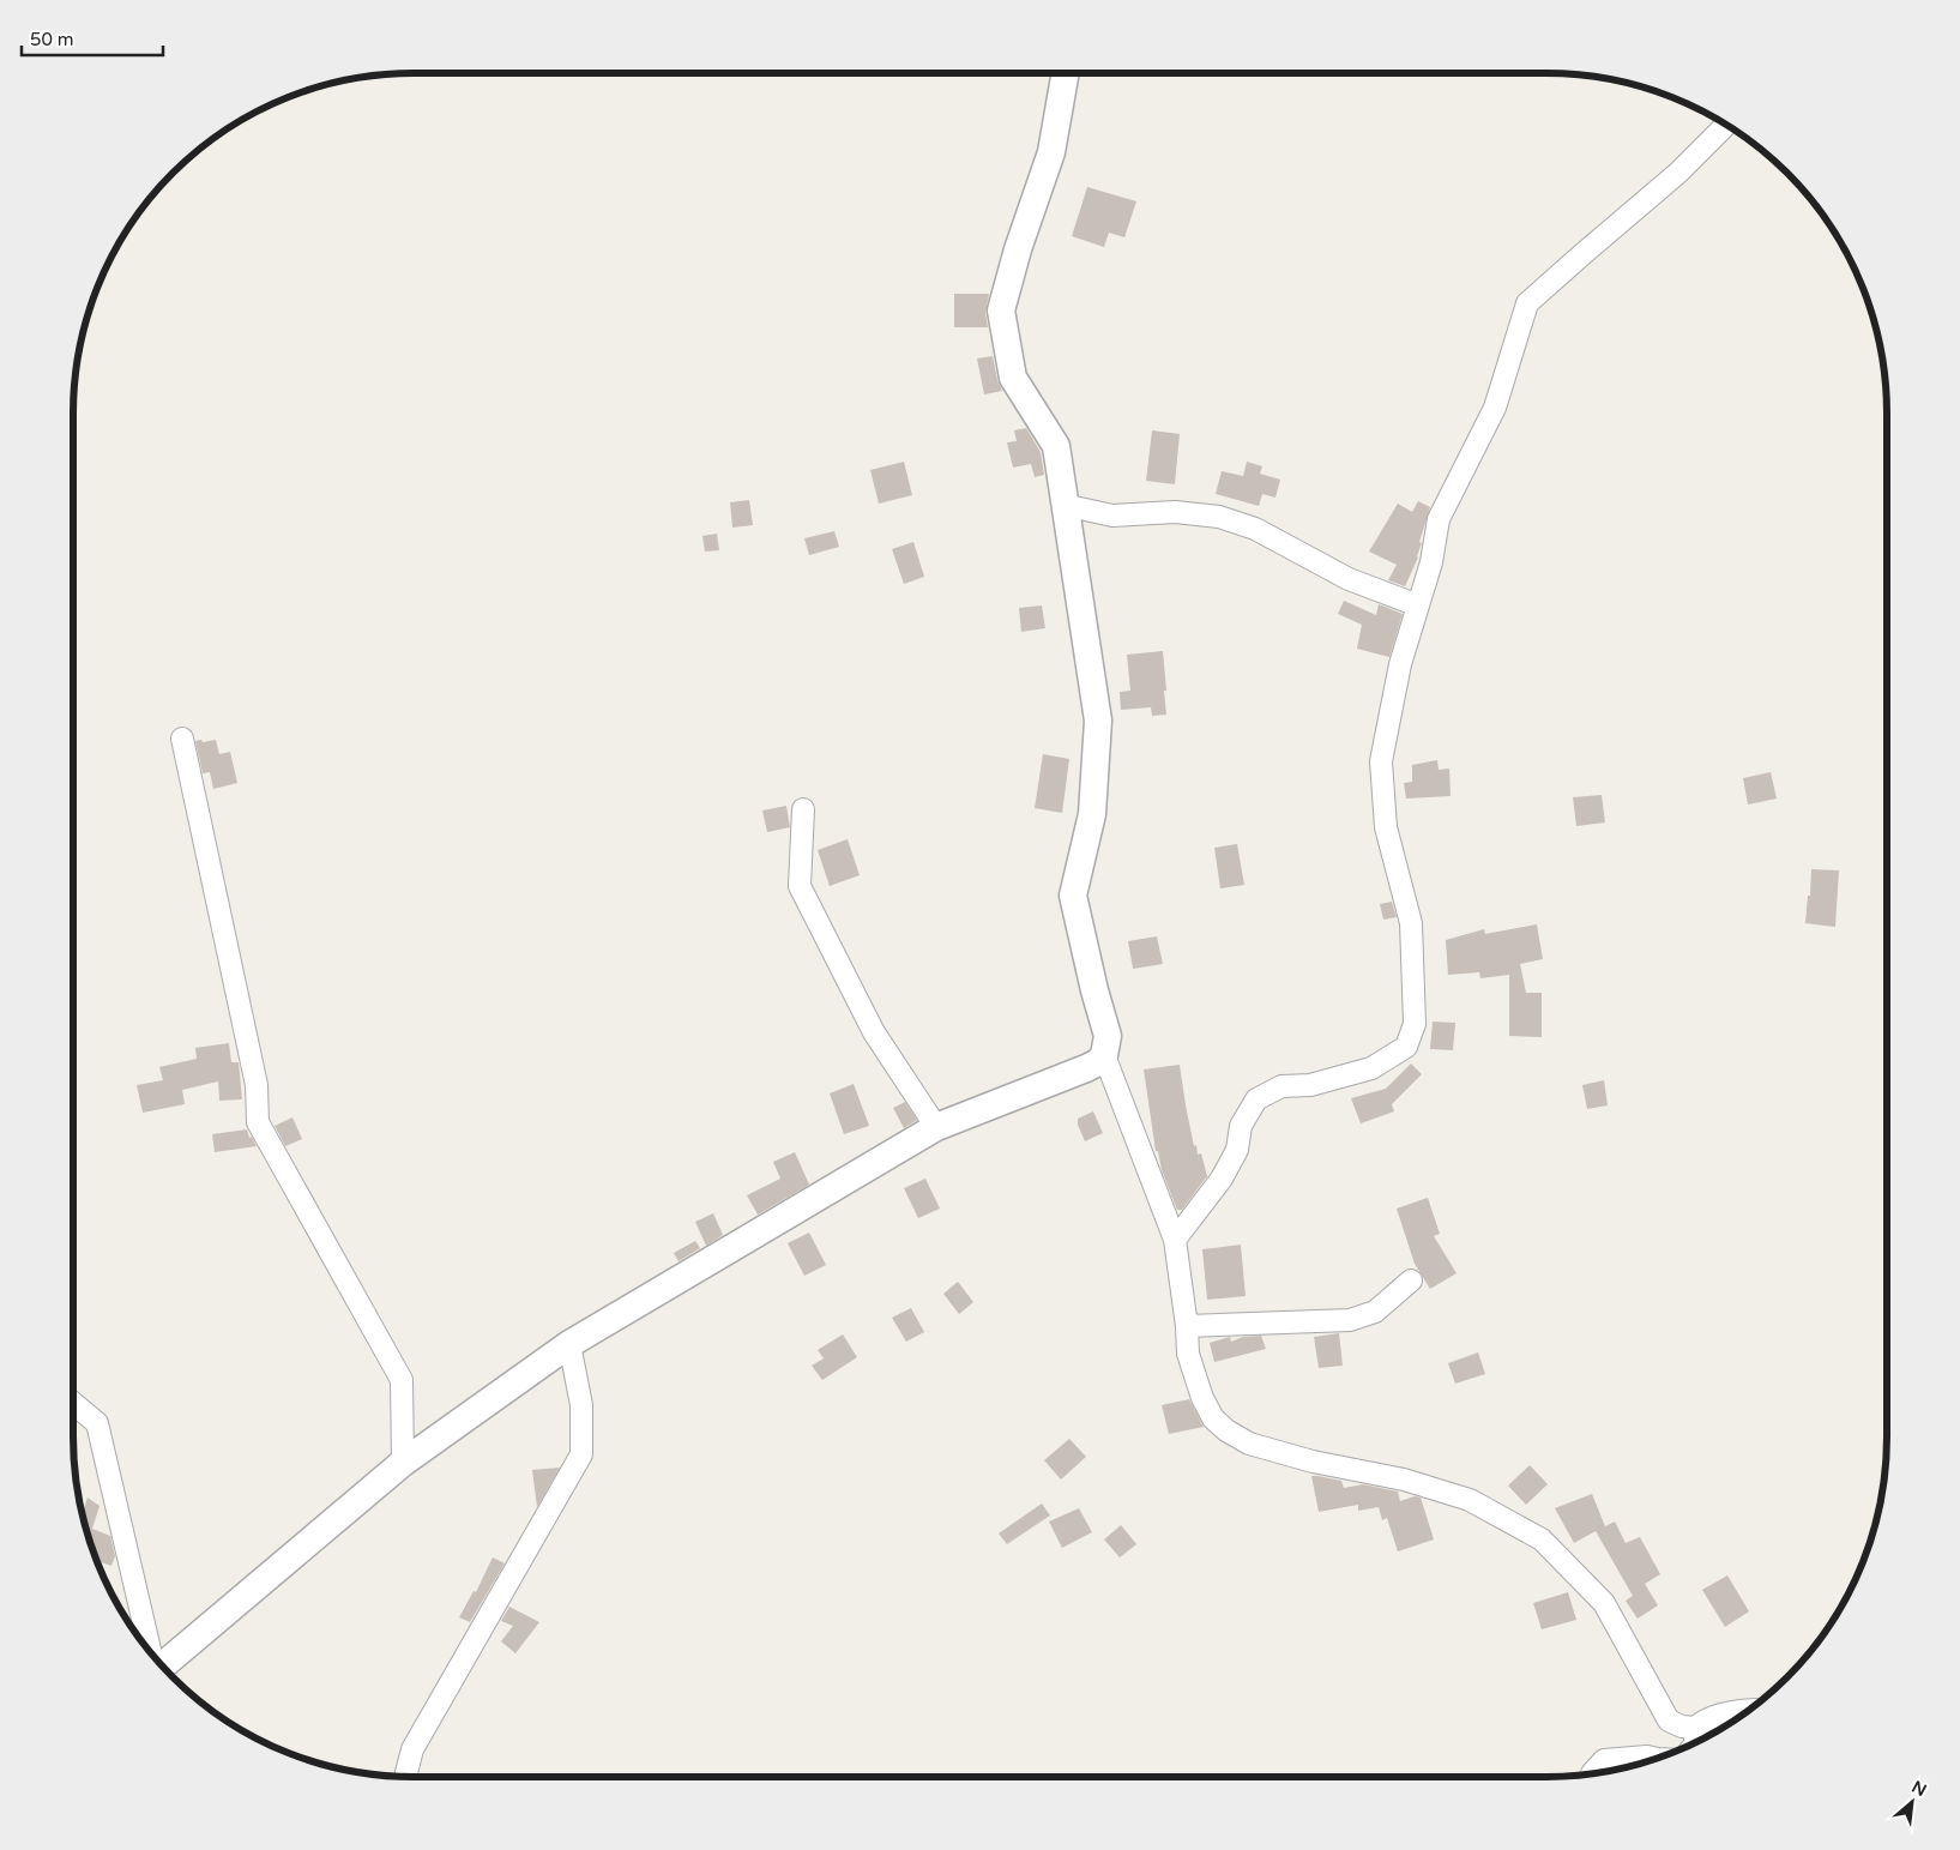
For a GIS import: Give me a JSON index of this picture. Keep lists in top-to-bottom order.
{
  "scale_bar": "50 m",
  "north": "top right"
}
